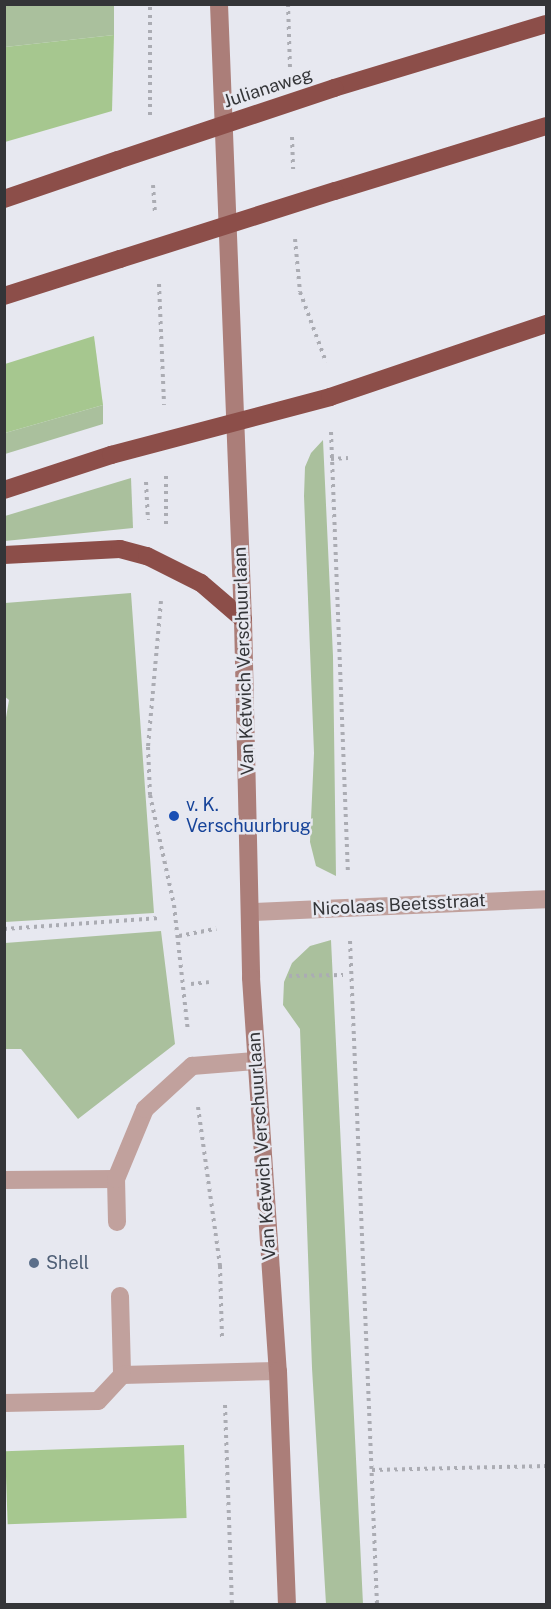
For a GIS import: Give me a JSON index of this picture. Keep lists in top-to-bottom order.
{
  "streets": {
    "highway": ["Julianaweg"],
    "main road": ["Van Ketwich Verschuurlaan"],
    "street": ["Nicolaas Beetsstraat"]
  },
  "crossings": [
    ["Van Ketwich Verschuurlaan", "Nicolaas Beetsstraat"]
  ],
  "places": ["v. K. Verschuurbrug", "Shell"]
}
